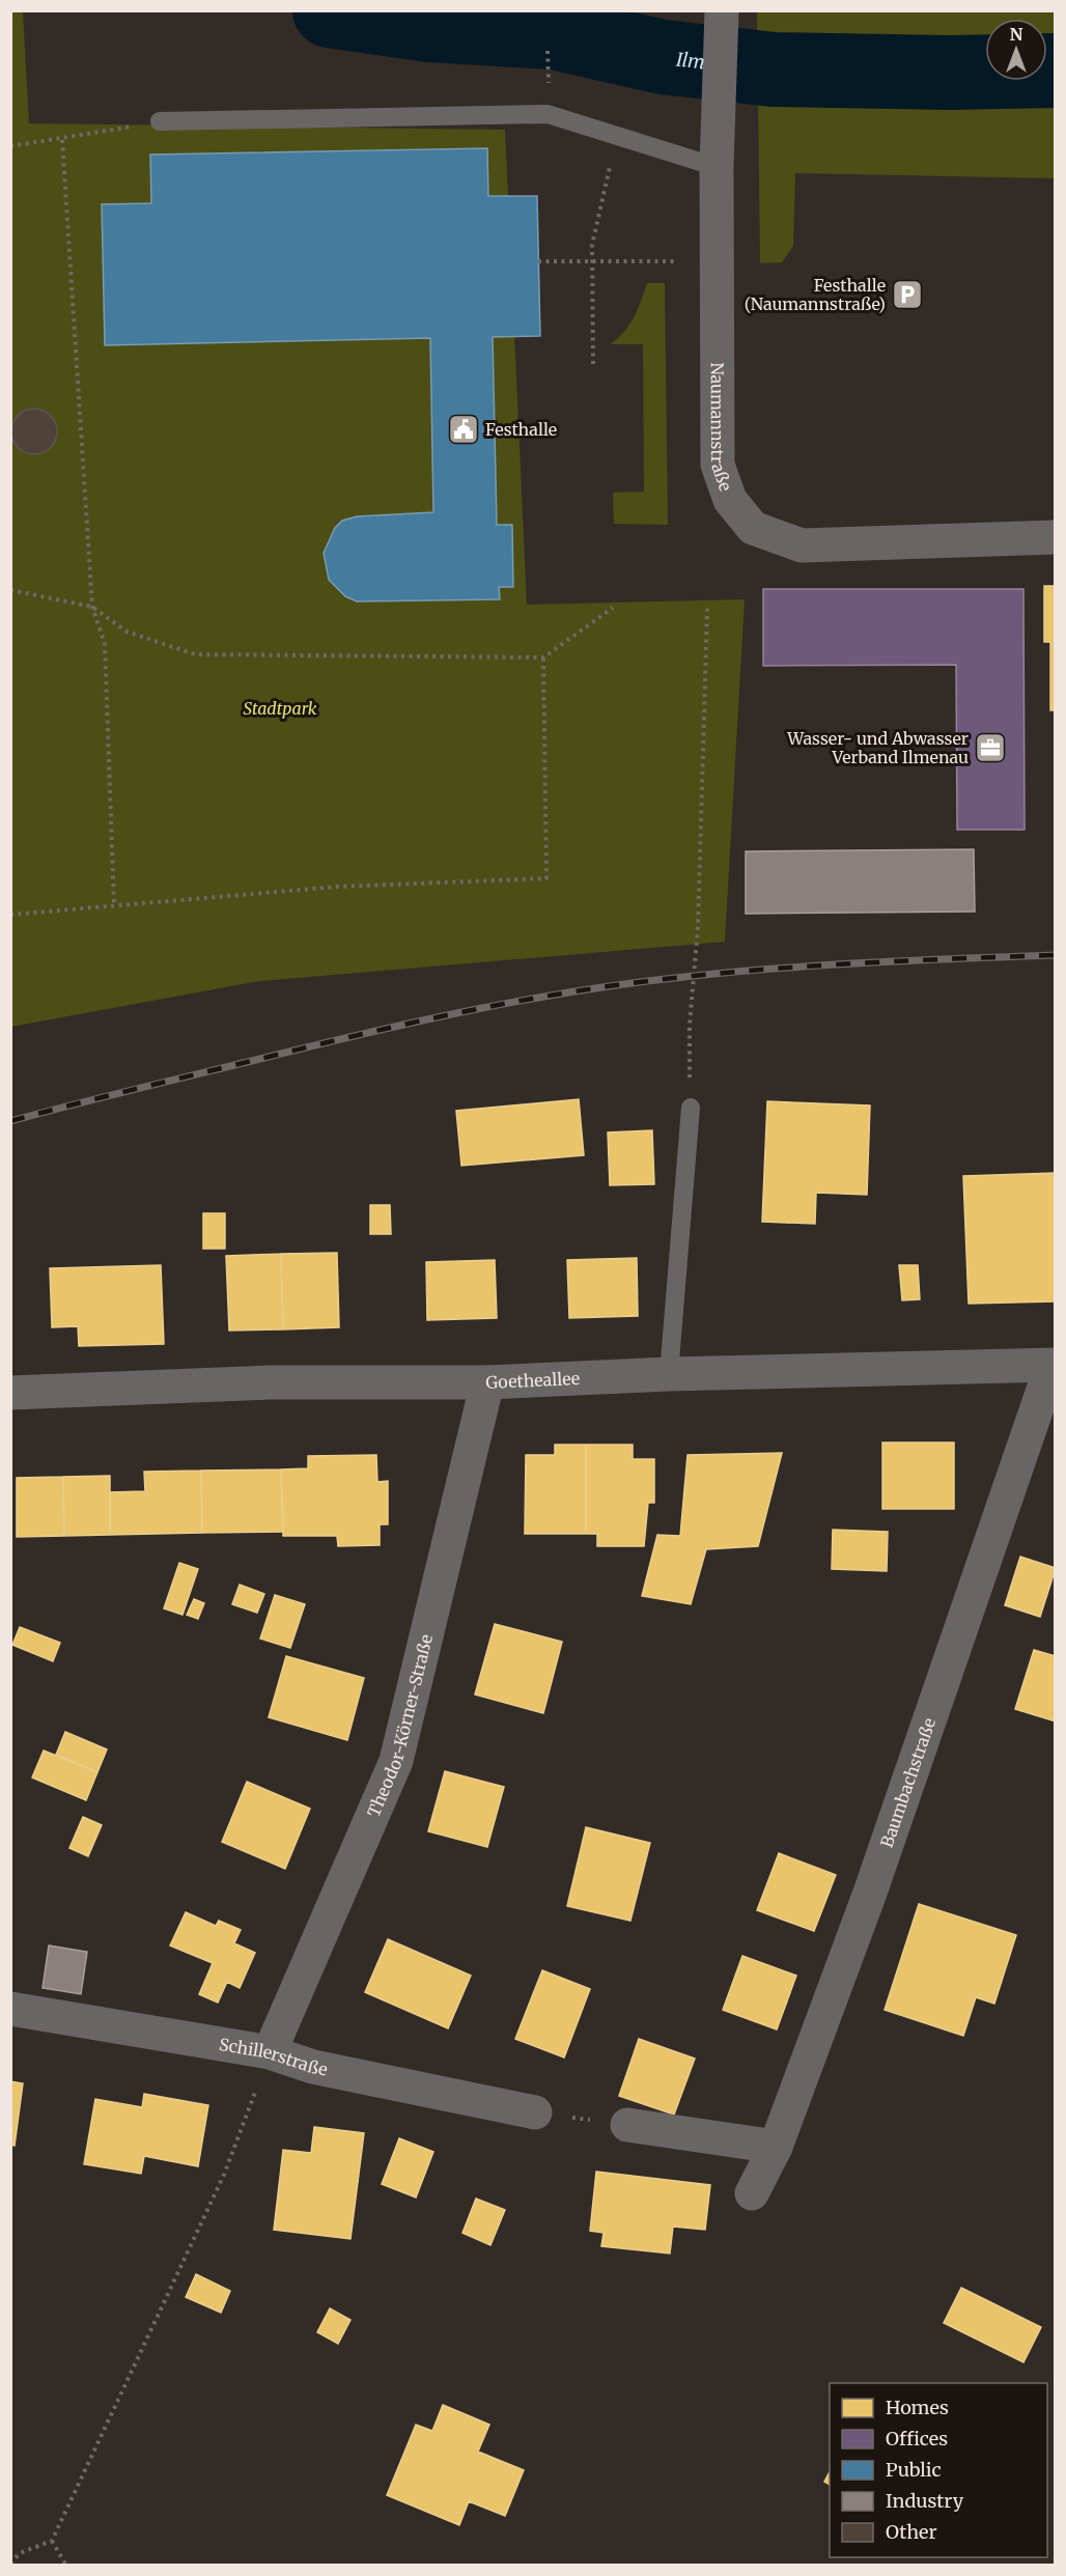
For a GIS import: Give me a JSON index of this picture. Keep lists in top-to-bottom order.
{
  "streets": {
    "street": [
      "Naumannstraße",
      "Goetheallee",
      "Theodor-Körner-Straße",
      "Baumbachstraße",
      "Schillerstraße"
    ]
  },
  "crossings": [
    ["Goetheallee", "Theodor-Körner-Straße"],
    ["Goetheallee", "Baumbachstraße"],
    ["Theodor-Körner-Straße", "Schillerstraße"]
  ],
  "water": ["Ilm"],
  "parks": ["Stadtpark"],
  "places": {
    "parking": ["Festhalle (Naumannstraße)"],
    "public building": ["Festhalle"],
    "office": ["Wasser- und Abwasser Verband Ilmenau"]
  },
  "legend": [
    "Homes",
    "Offices",
    "Public",
    "Industry",
    "Other"
  ],
  "north": "top"
}
